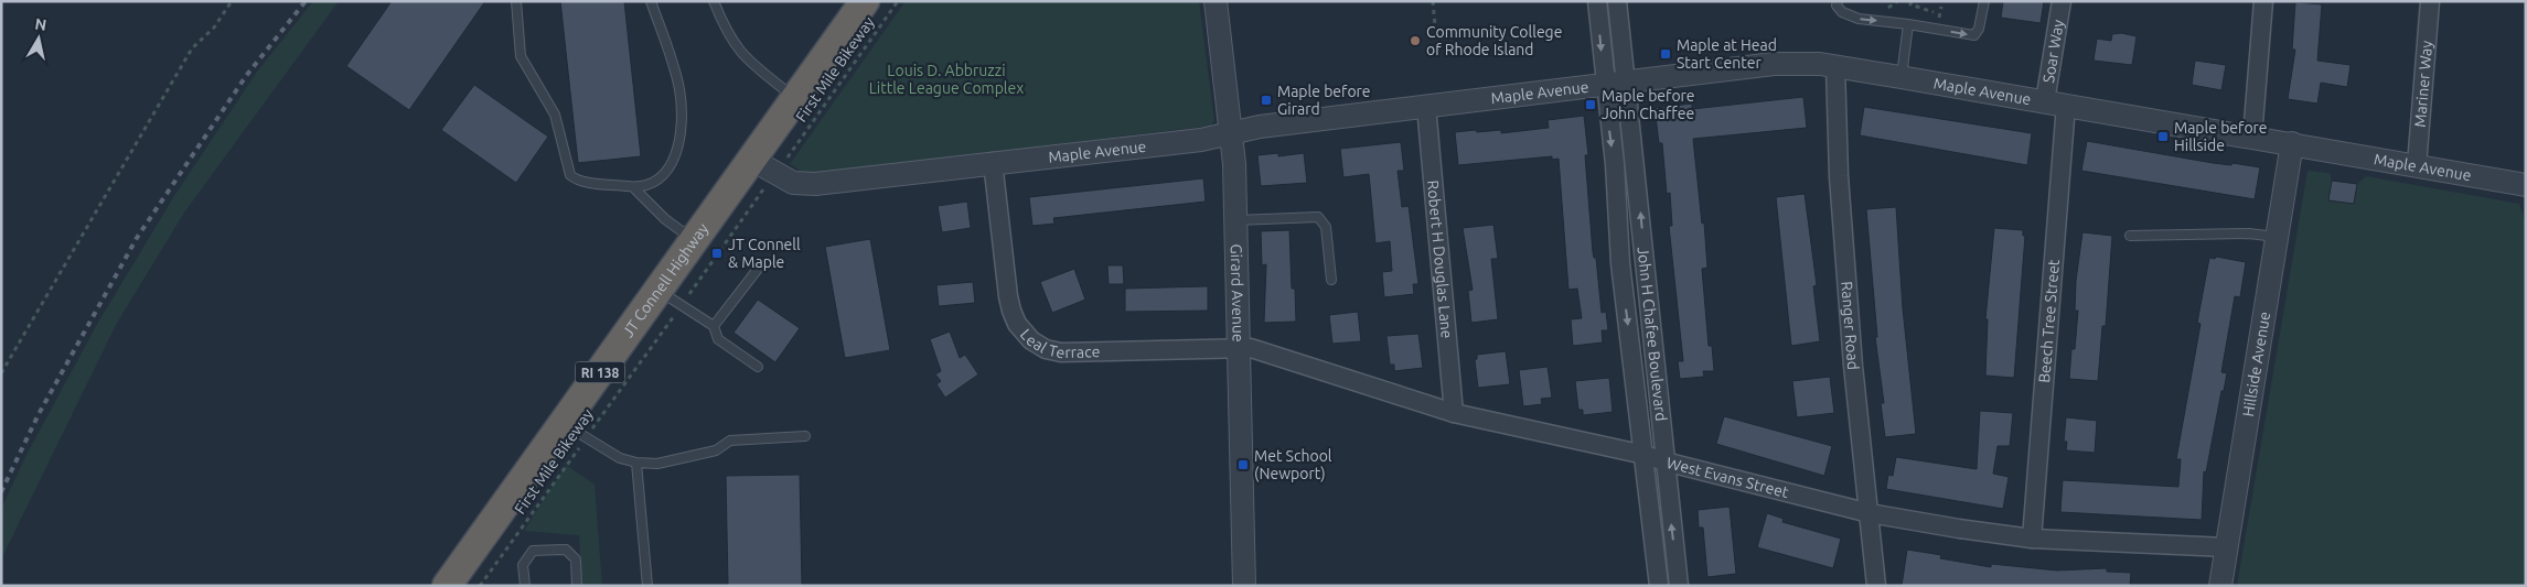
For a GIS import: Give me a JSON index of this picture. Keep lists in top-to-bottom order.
{
  "streets": {
    "highway": ["JT Connell Highway", "RI 138"],
    "street": [
      "Soar Way",
      "Mariner Way",
      "Maple Avenue",
      "Robert H Douglas Lane",
      "Girard Avenue",
      "Beech Tree Street",
      "Ranger Road",
      "John H Chafee Boulevard",
      "Leal Terrace",
      "Hillside Avenue",
      "West Evans Street"
    ],
    "path": ["First Mile Bikeway"]
  },
  "crossings": [
    ["Soar Way", "Maple Avenue"],
    ["Soar Way", "Beech Tree Street"],
    ["First Mile Bikeway", "JT Connell Highway"],
    ["Mariner Way", "Maple Avenue"],
    ["Maple Avenue", "Robert H Douglas Lane"],
    ["Maple Avenue", "JT Connell Highway"],
    ["Maple Avenue", "Girard Avenue"],
    ["Maple Avenue", "Beech Tree Street"],
    ["Maple Avenue", "Ranger Road"],
    ["Maple Avenue", "John H Chafee Boulevard"],
    ["Maple Avenue", "Leal Terrace"],
    ["Maple Avenue", "Hillside Avenue"],
    ["Robert H Douglas Lane", "West Evans Street"],
    ["Girard Avenue", "Leal Terrace"],
    ["Girard Avenue", "West Evans Street"],
    ["Beech Tree Street", "West Evans Street"],
    ["Ranger Road", "West Evans Street"],
    ["John H Chafee Boulevard", "West Evans Street"],
    ["Leal Terrace", "West Evans Street"],
    ["Hillside Avenue", "West Evans Street"]
  ],
  "parks": ["Louis D. Abbruzzi Little League Complex"],
  "places": {
    "other": ["Community College of Rhode Island"],
    "transit": [
      "Maple at Head Start Center",
      "Maple before Girard",
      "Maple before John Chaffee",
      "Maple before Hillside",
      "JT Connell & Maple",
      "Met School (Newport)"
    ]
  },
  "north": "top"
}
